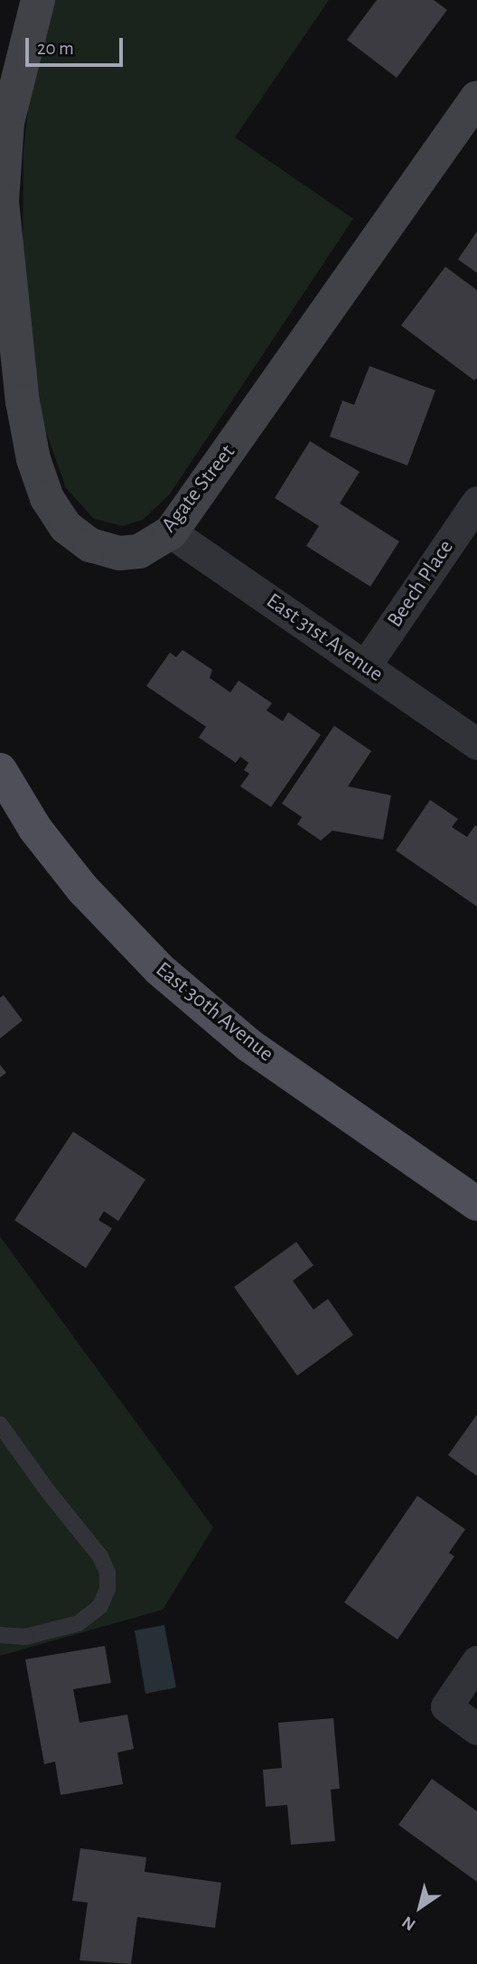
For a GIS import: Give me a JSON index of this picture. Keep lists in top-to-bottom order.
{
  "streets": {
    "main road": ["East 30th Avenue"],
    "street": ["Agate Street", "Beech Place", "East 31st Avenue"]
  },
  "crossings": [
    ["Agate Street", "East 31st Avenue"],
    ["Beech Place", "East 31st Avenue"]
  ],
  "scale_bar": "20 m",
  "north": "bottom left"
}
